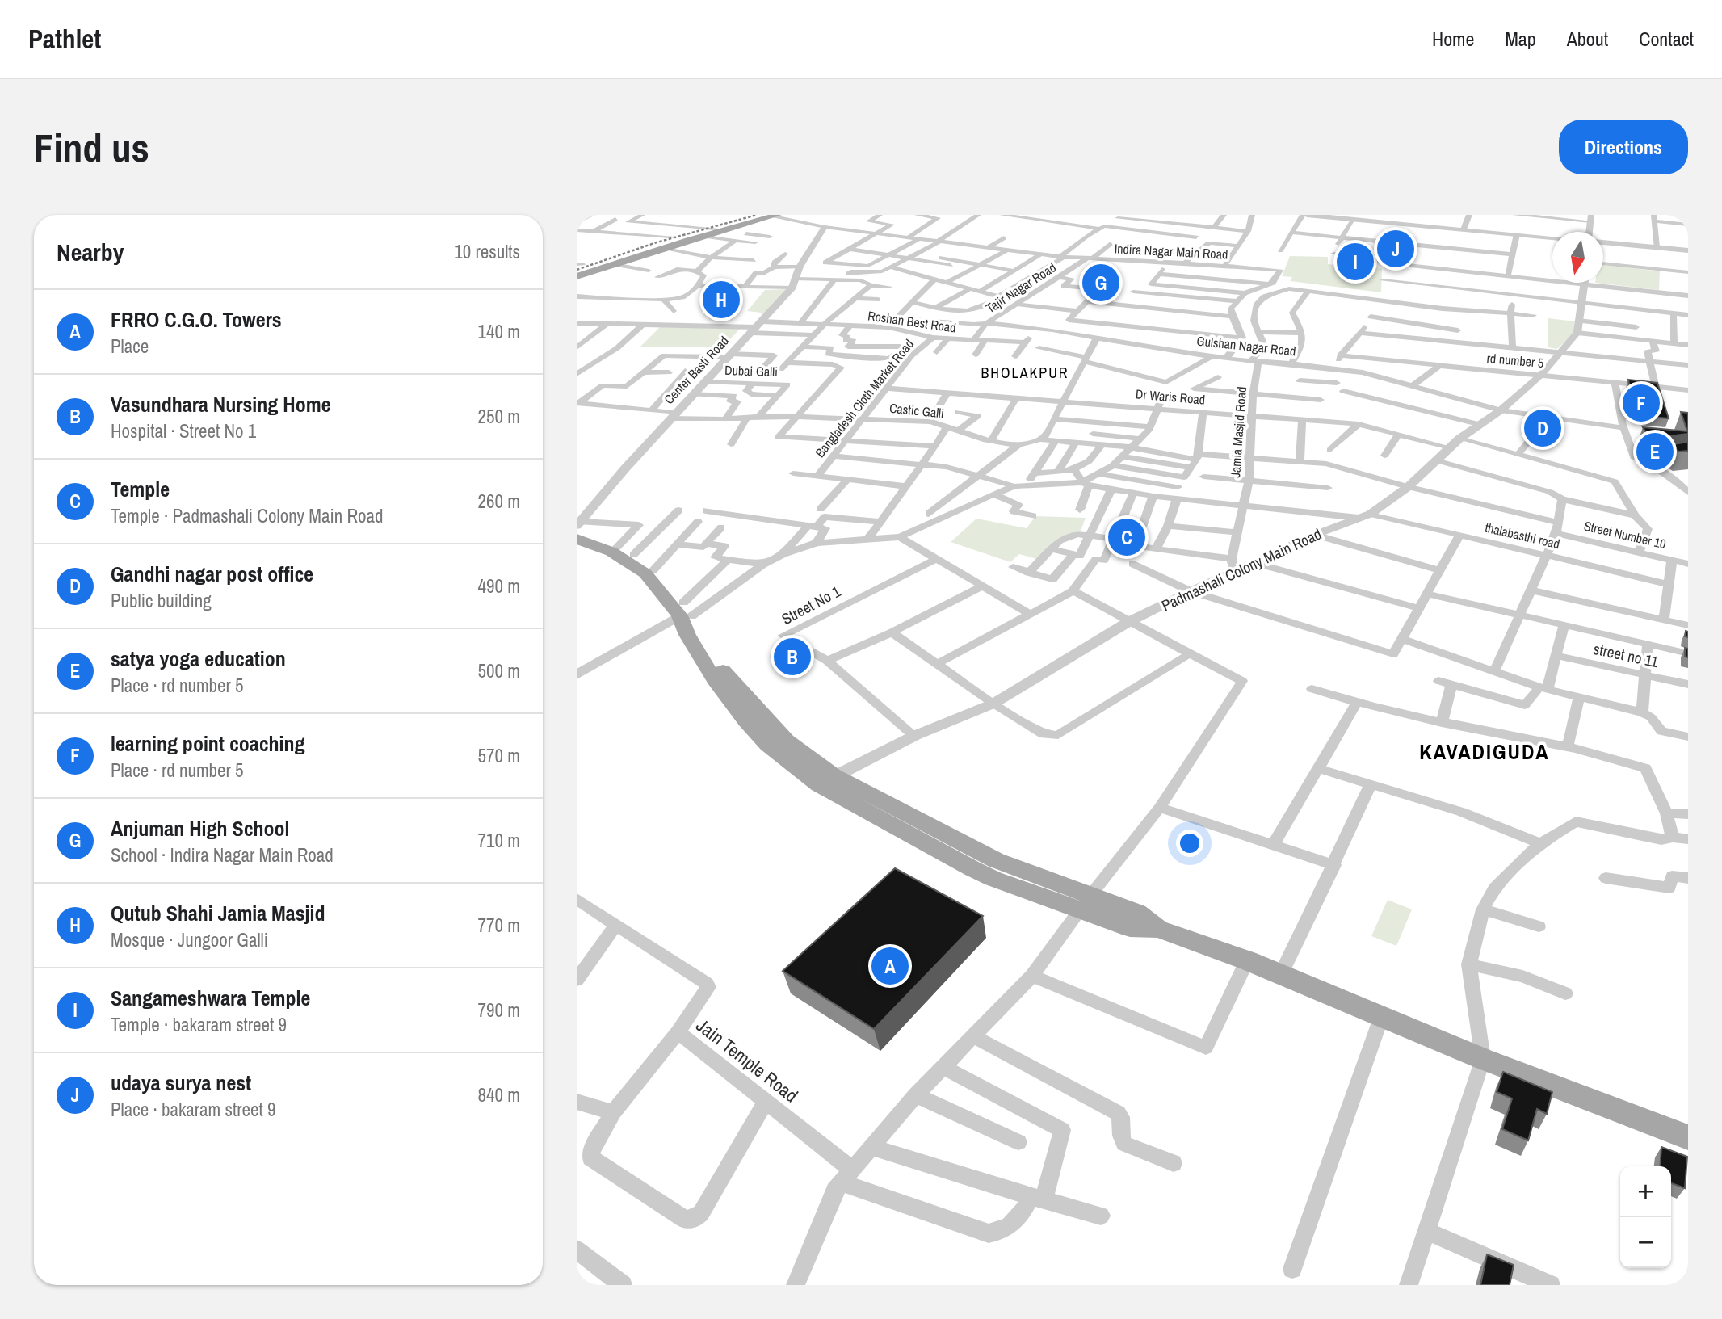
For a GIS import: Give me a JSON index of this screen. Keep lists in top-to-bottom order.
{
  "streets": {
    "street": [
      "Indira Nagar Main Road",
      "Tajir Nagar Road",
      "Roshan Best Road",
      "Gulshan Nagar Road",
      "rd number 5",
      "Center Basti Road",
      "Dubai Galli",
      "Dr Waris Road",
      "Bangladesh Cloth Market Road",
      "Castic Galli",
      "Jamia Masjid Road",
      "Street Number 10",
      "thalabasthi road",
      "Padmashali Colony Main Road",
      "Street No 1",
      "street no 11",
      "Jain Temple Road"
    ]
  },
  "crossings": [
    ["Indira Nagar Main Road", "Tajir Nagar Road"],
    ["Tajir Nagar Road", "Gulshan Nagar Road"],
    ["Tajir Nagar Road", "Bangladesh Cloth Market Road"],
    ["Roshan Best Road", "Center Basti Road"],
    ["Roshan Best Road", "Bangladesh Cloth Market Road"],
    ["Gulshan Nagar Road", "Jamia Masjid Road"],
    ["Gulshan Nagar Road", "Padmashali Colony Main Road"],
    ["rd number 5", "Padmashali Colony Main Road"],
    ["Center Basti Road", "Dubai Galli"],
    ["Center Basti Road", "Castic Galli"],
    ["Dubai Galli", "Castic Galli"],
    ["Dr Waris Road", "Bangladesh Cloth Market Road"],
    ["Dr Waris Road", "Jamia Masjid Road"],
    ["Dr Waris Road", "Street Number 10"],
    ["Dr Waris Road", "Padmashali Colony Main Road"],
    ["Bangladesh Cloth Market Road", "Castic Galli"],
    ["Castic Galli", "Jamia Masjid Road"],
    ["Castic Galli", "Street Number 10"],
    ["Jamia Masjid Road", "thalabasthi road"],
    ["Jamia Masjid Road", "Padmashali Colony Main Road"],
    ["Street Number 10", "Padmashali Colony Main Road"],
    ["thalabasthi road", "Padmashali Colony Main Road"],
    ["Padmashali Colony Main Road", "Street No 1"]
  ],
  "districts": ["BHOLAKPUR", "KAVADIGUDA"],
  "north": "bottom",
  "page": {
    "header": "Pathlet",
    "nav": [
      "Home",
      "Map",
      "About",
      "Contact"
    ],
    "buttons": "Directions",
    "title": "Find us",
    "heading": ["Nearby", "10 results"],
    "pins": [
      "J",
      "I",
      "G",
      "H",
      "F",
      "D",
      "E",
      "C",
      "B",
      "A"
    ],
    "list": [
      {
        "mark": "A",
        "name": "FRRO C.G.O. Towers",
        "note": "Place",
        "value": "140 m"
      },
      {
        "mark": "B",
        "name": "Vasundhara Nursing Home",
        "note": "Hospital · Street No 1",
        "value": "250 m"
      },
      {
        "mark": "C",
        "name": "Temple",
        "note": "Temple · Padmashali Colony Main Road",
        "value": "260 m"
      },
      {
        "mark": "D",
        "name": "Gandhi nagar post office",
        "note": "Public building",
        "value": "490 m"
      },
      {
        "mark": "E",
        "name": "satya yoga education",
        "note": "Place · rd number 5",
        "value": "500 m"
      },
      {
        "mark": "F",
        "name": "learning point coaching",
        "note": "Place · rd number 5",
        "value": "570 m"
      },
      {
        "mark": "G",
        "name": "Anjuman High School",
        "note": "School · Indira Nagar Main Road",
        "value": "710 m"
      },
      {
        "mark": "H",
        "name": "Qutub Shahi Jamia Masjid",
        "note": "Mosque · Jungoor Galli",
        "value": "770 m"
      },
      {
        "mark": "I",
        "name": "Sangameshwara Temple",
        "note": "Temple · bakaram street 9",
        "value": "790 m"
      },
      {
        "mark": "J",
        "name": "udaya surya nest",
        "note": "Place · bakaram street 9",
        "value": "840 m"
      }
    ],
    "map_buttons": ["+", "−"]
  }
}
